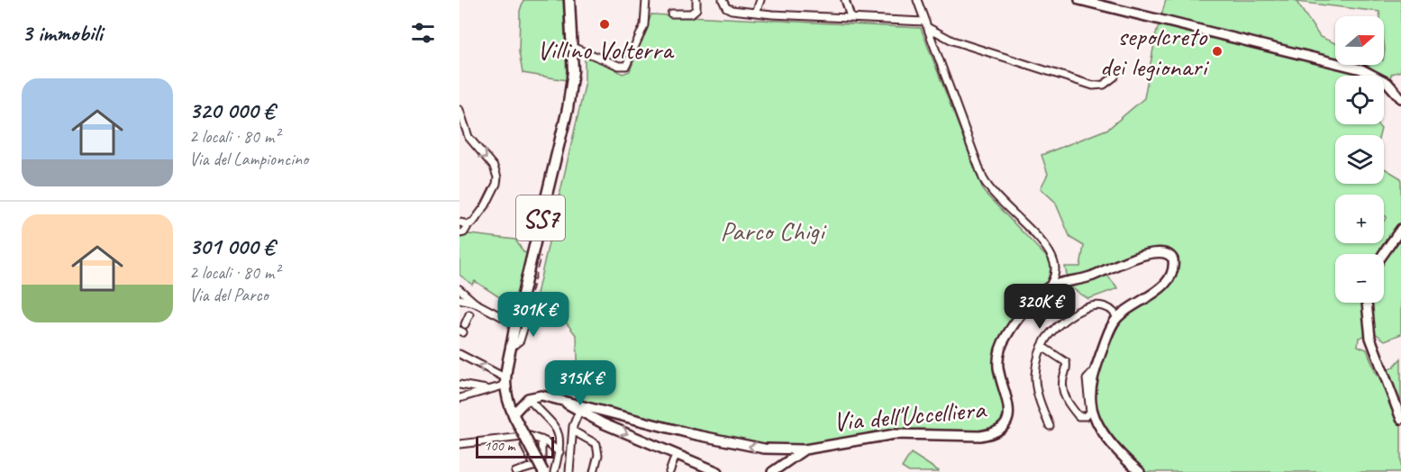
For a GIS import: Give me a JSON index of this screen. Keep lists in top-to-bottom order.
{
  "streets": {
    "main road": ["SS7"],
    "street": ["Via dell'Uccelliera"]
  },
  "parks": ["Parco Chigi"],
  "places": ["Villino Volterra", "sepolcreto dei legionari"],
  "scale_bar": "100 m",
  "north": "right",
  "page": {
    "heading": "3 immobili",
    "map_buttons": ["+", "−"],
    "list": [
      {
        "name": "320 000 €",
        "note": "2 locali · 80 m² · Via del Lampioncino"
      },
      {
        "name": "301 000 €",
        "note": "2 locali · 80 m² · Via del Parco"
      }
    ],
    "price": ["320K €", "301K €", "315K €"],
    "scale": "100 m"
  }
}
